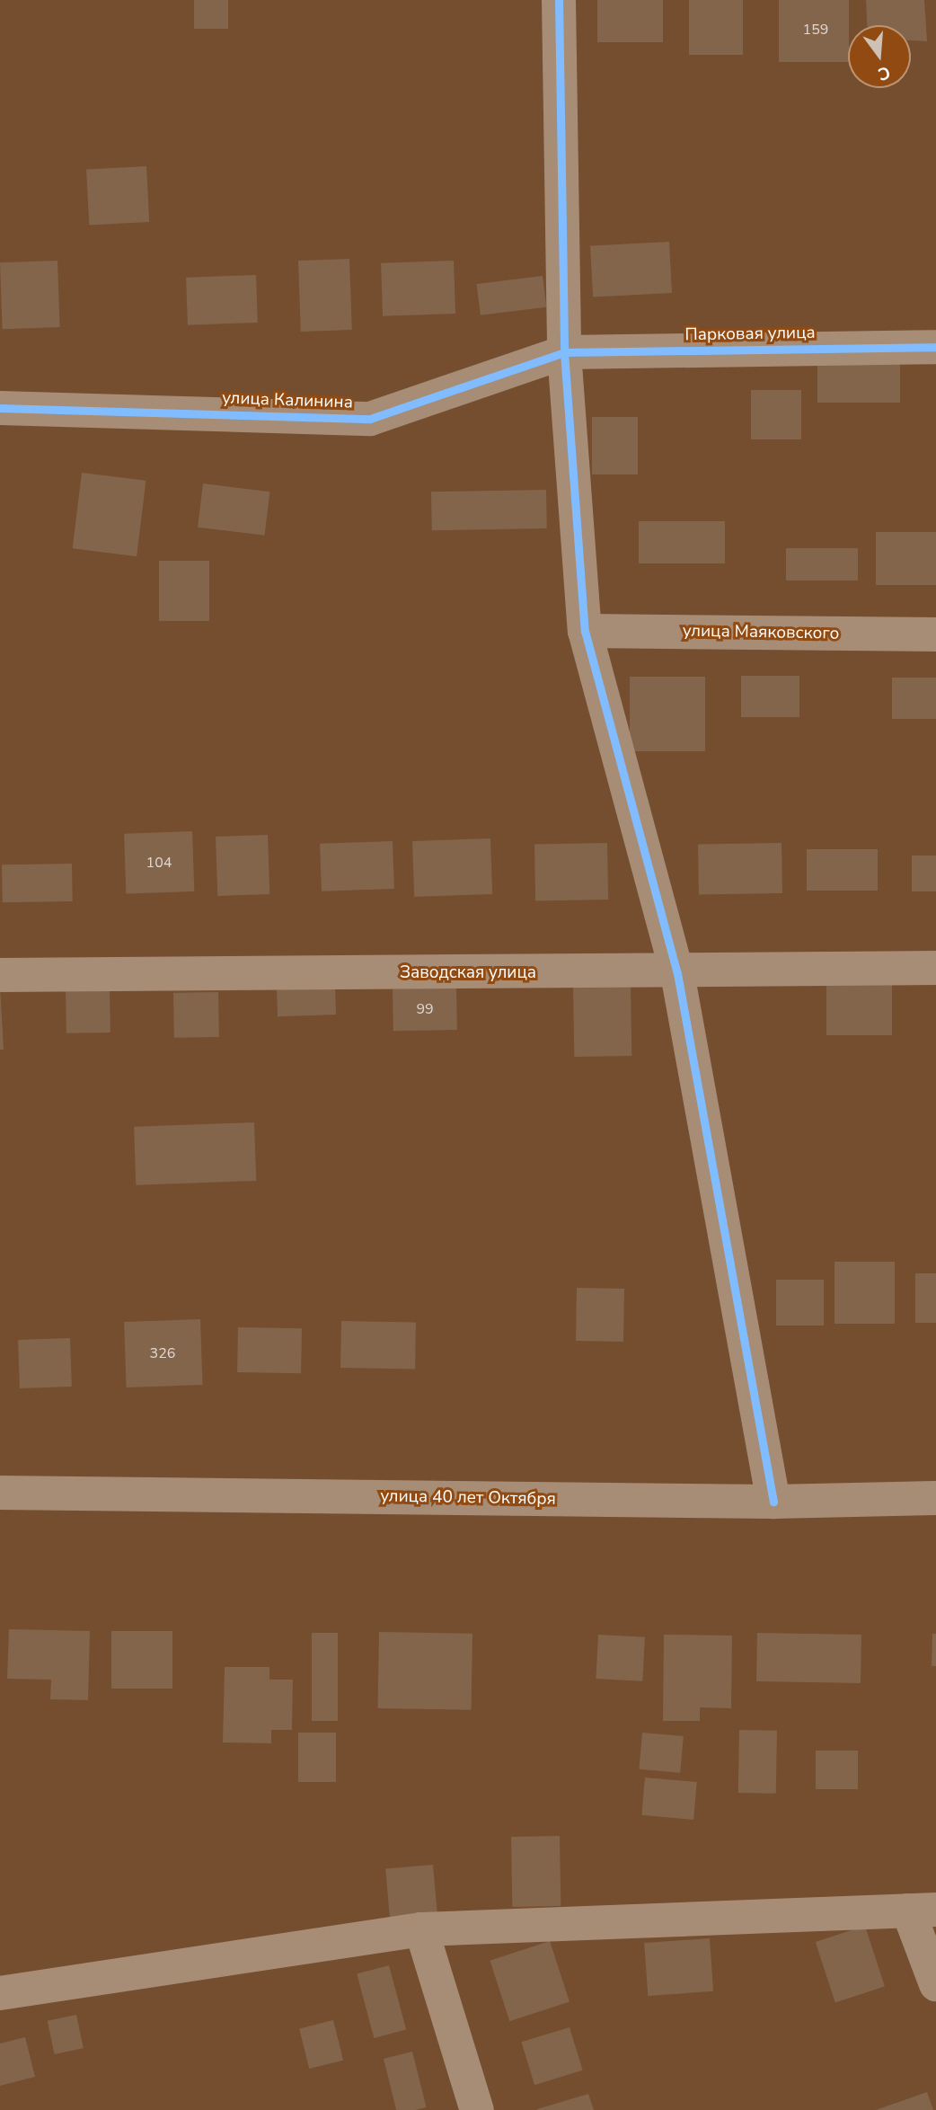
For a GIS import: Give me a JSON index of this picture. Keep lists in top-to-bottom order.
{
  "streets": {
    "street": [
      "Парковая улица",
      "улица Калинина",
      "улица Маяковского",
      "Заводская улица",
      "улица 40 лет Октября"
    ]
  },
  "crossings": [
    ["Парковая улица", "улица Калинина"]
  ],
  "house_numbers": [
    "159",
    "104",
    "99",
    "326"
  ],
  "north": "bottom"
}
